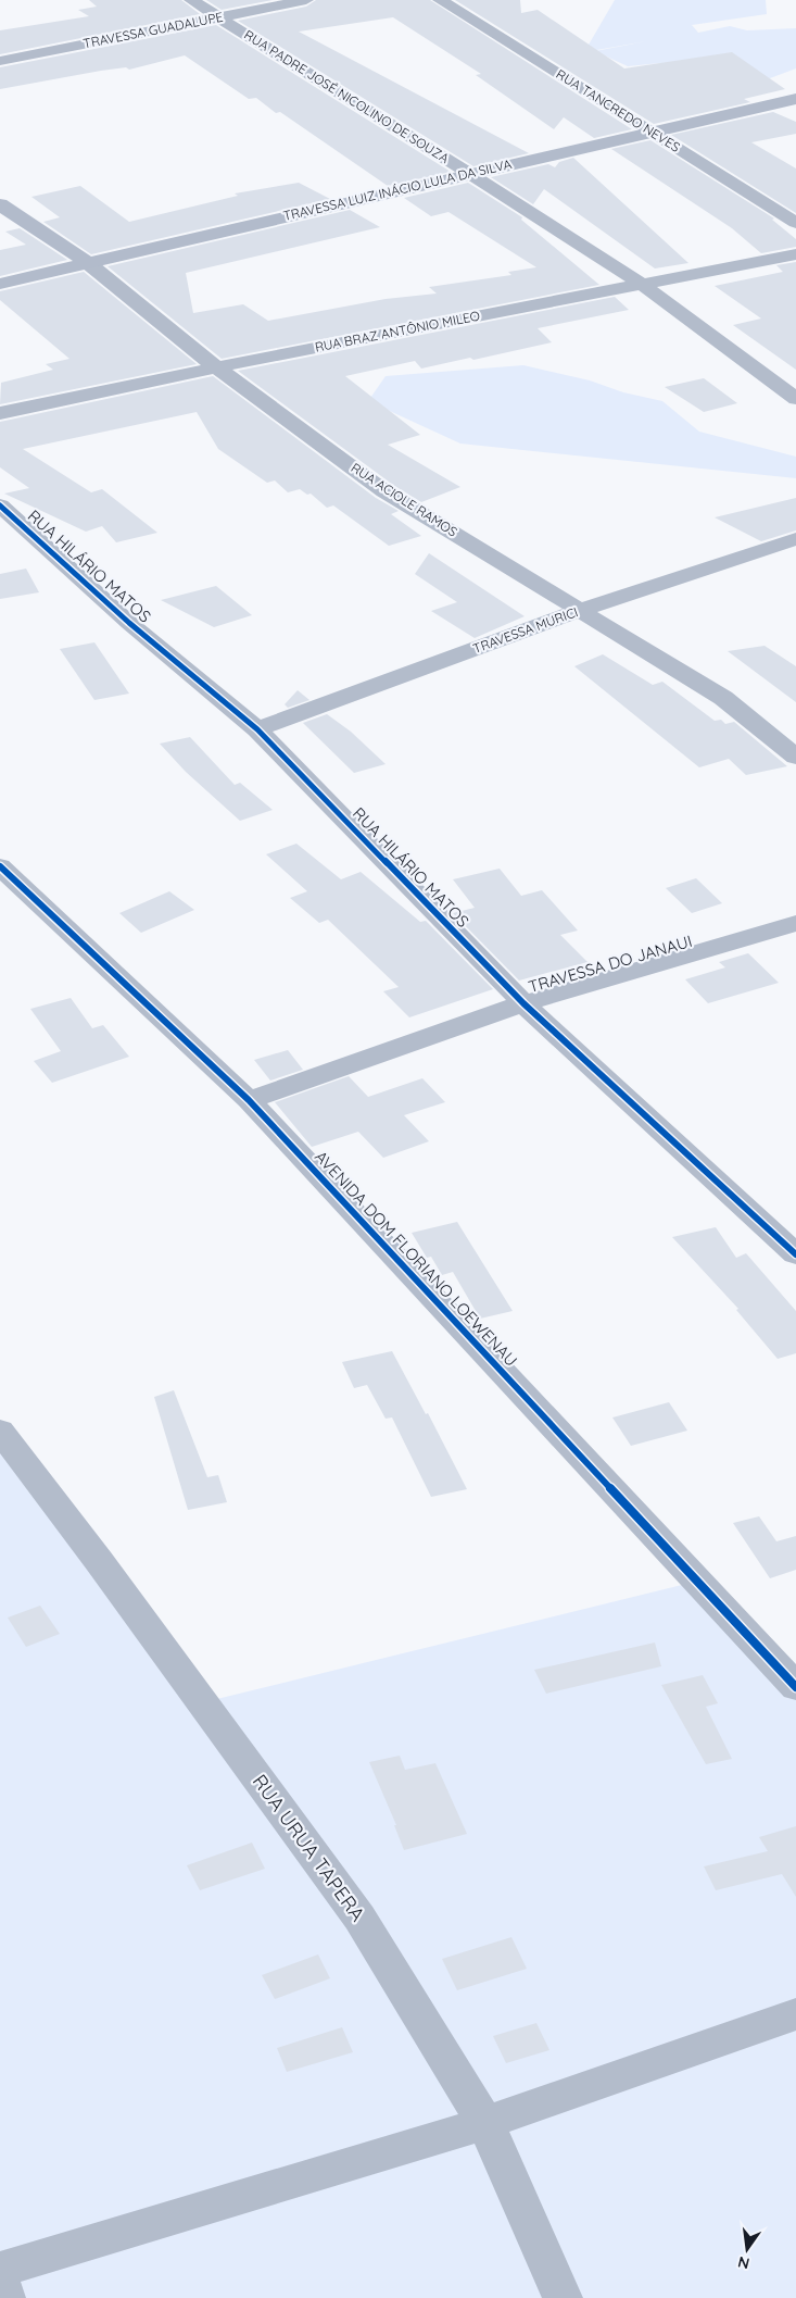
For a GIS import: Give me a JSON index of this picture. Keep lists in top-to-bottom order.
{
  "streets": {
    "street": [
      "TRAVESSA GUADALUPE",
      "RUA PADRE JOSÉ NICOLINO DE SOUZA",
      "RUA TANCREDO NEVES",
      "TRAVESSA LUIZ INÁCIO LULA DA SILVA",
      "RUA BRAZ ANTÔNIO MILEO",
      "RUA ACIOLE RAMOS",
      "RUA HILÁRIO MATOS",
      "TRAVESSA MURICI",
      "TRAVESSA DO JANAUI",
      "AVENIDA DOM FLORIANO LOEWENAU",
      "RUA URUA TAPERA"
    ]
  },
  "crossings": [
    ["TRAVESSA GUADALUPE", "RUA PADRE JOSÉ NICOLINO DE SOUZA"],
    ["RUA PADRE JOSÉ NICOLINO DE SOUZA", "TRAVESSA LUIZ INÁCIO LULA DA SILVA"],
    ["RUA PADRE JOSÉ NICOLINO DE SOUZA", "RUA BRAZ ANTÔNIO MILEO"],
    ["RUA TANCREDO NEVES", "TRAVESSA LUIZ INÁCIO LULA DA SILVA"],
    ["TRAVESSA LUIZ INÁCIO LULA DA SILVA", "RUA ACIOLE RAMOS"],
    ["RUA BRAZ ANTÔNIO MILEO", "RUA ACIOLE RAMOS"],
    ["RUA ACIOLE RAMOS", "TRAVESSA MURICI"],
    ["RUA HILÁRIO MATOS", "TRAVESSA MURICI"],
    ["RUA HILÁRIO MATOS", "TRAVESSA DO JANAUI"],
    ["TRAVESSA DO JANAUI", "AVENIDA DOM FLORIANO LOEWENAU"]
  ],
  "north": "bottom"
}
